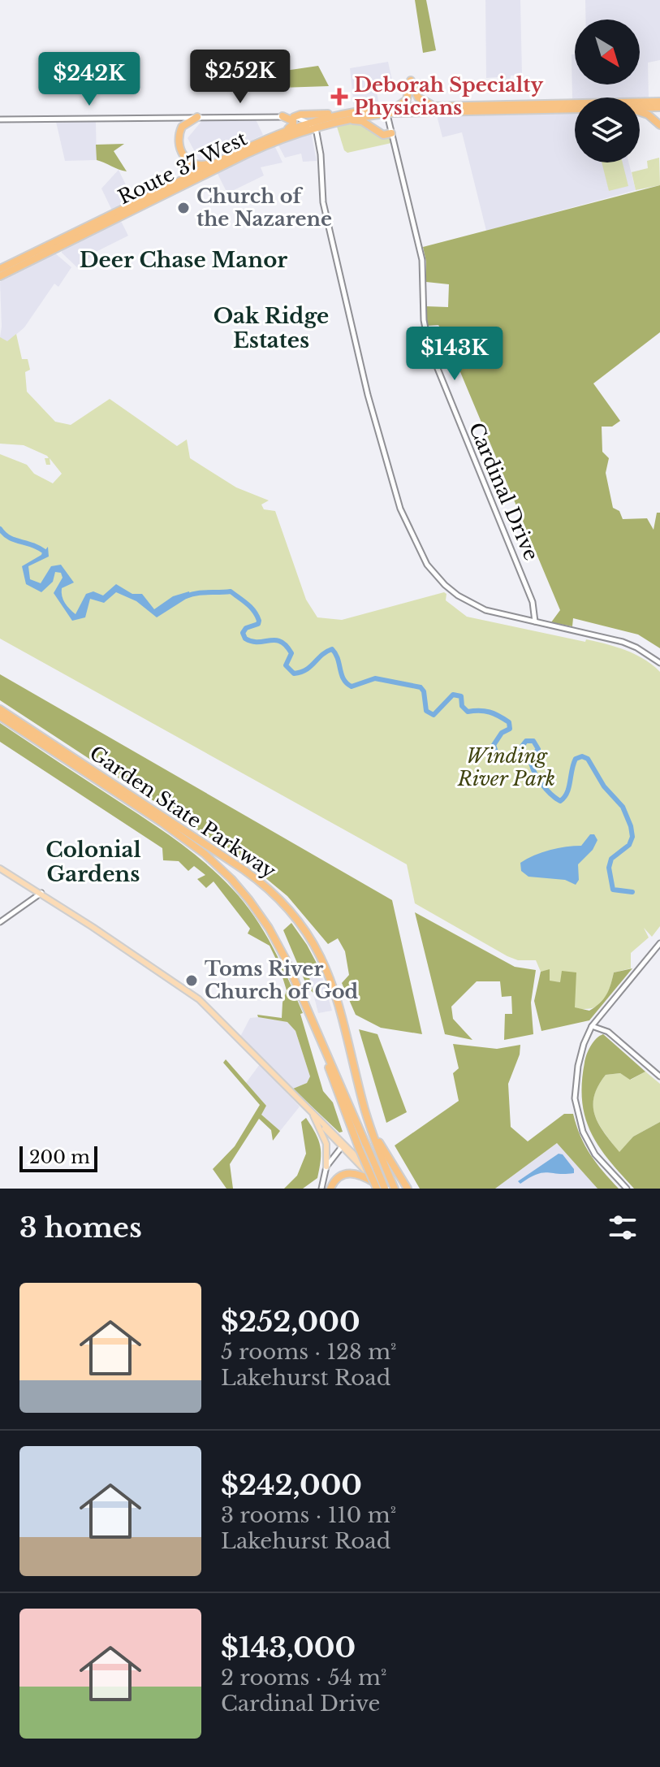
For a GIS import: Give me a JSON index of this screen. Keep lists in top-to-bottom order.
{
  "streets": {
    "highway": ["Route 37 West", "Garden State Parkway"],
    "main road": ["Cardinal Drive"]
  },
  "crossings": [
    ["Route 37 West", "Cardinal Drive"]
  ],
  "districts": ["Deer Chase Manor", "Oak Ridge Estates", "Colonial Gardens"],
  "parks": ["Winding River Park"],
  "places": {
    "health": ["Deborah Specialty Physicians"],
    "other": ["Church of the Nazarene", "Toms River Church of God"]
  },
  "scale_bar": "200 m",
  "north": "bottom right",
  "page": {
    "price": ["$252K", "$242K", "$143K"],
    "scale": "200 m",
    "heading": "3 homes",
    "list": [
      {
        "name": "$252,000",
        "note": "5 rooms · 128 m² · Lakehurst Road"
      },
      {
        "name": "$242,000",
        "note": "3 rooms · 110 m² · Lakehurst Road"
      },
      {
        "name": "$143,000",
        "note": "2 rooms · 54 m² · Cardinal Drive"
      }
    ]
  }
}
